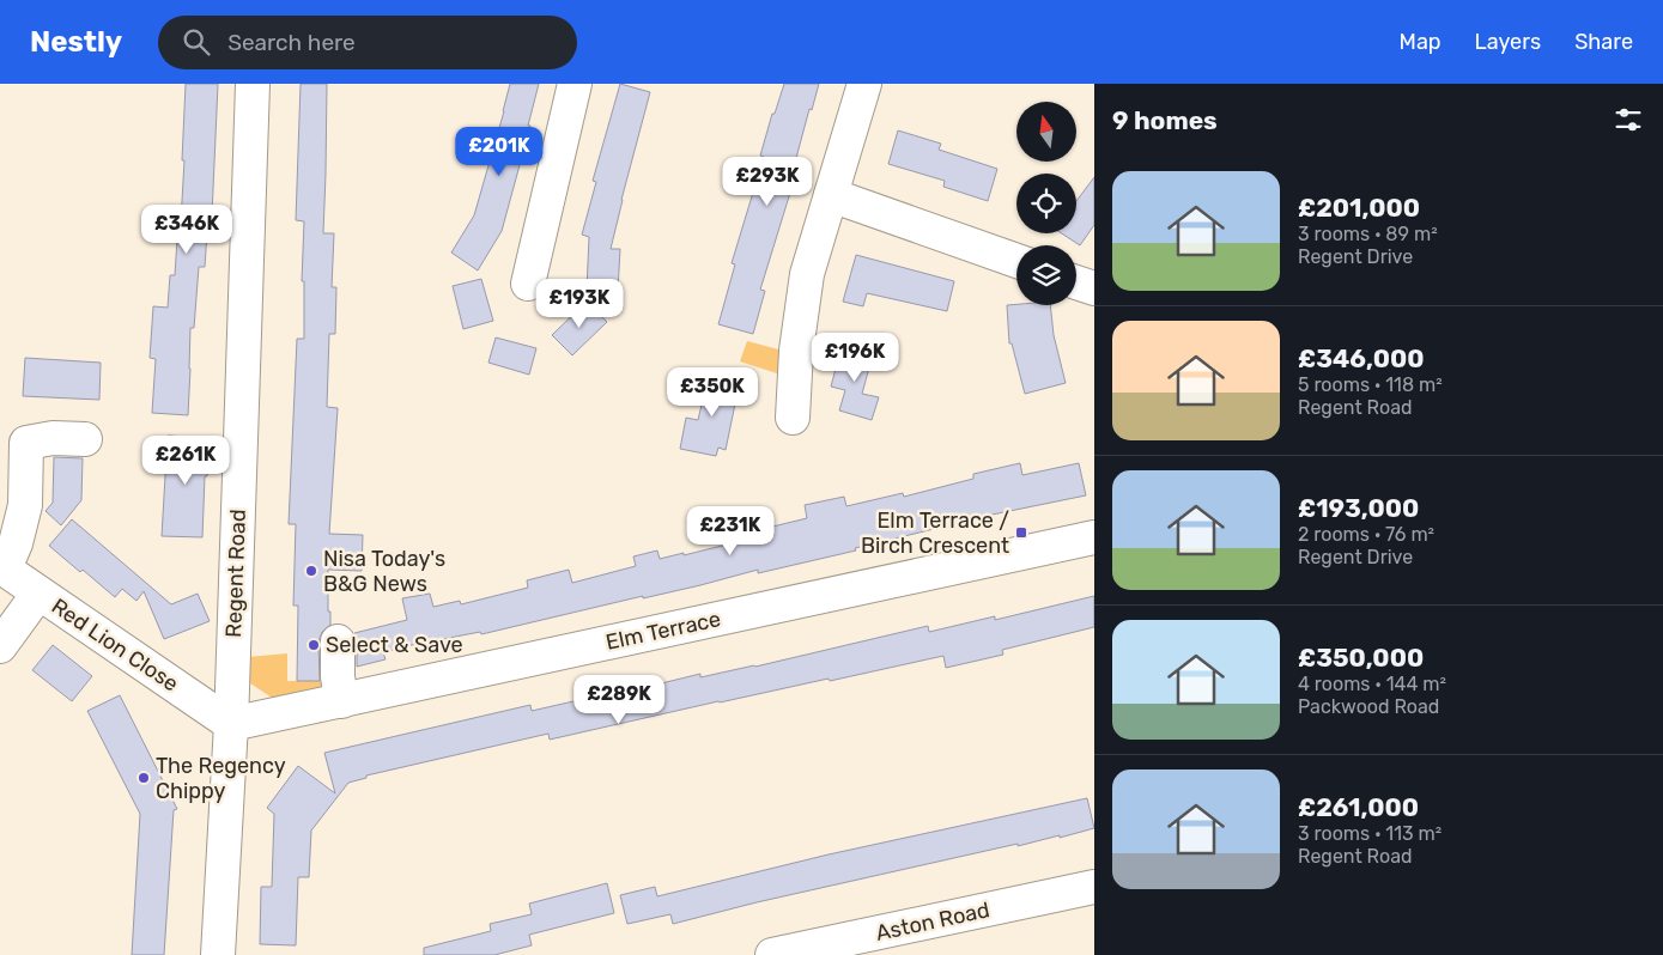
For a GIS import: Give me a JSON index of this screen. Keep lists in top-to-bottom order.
{
  "streets": {
    "street": [
      "Regent Road",
      "Elm Terrace",
      "Red Lion Close",
      "Aston Road"
    ]
  },
  "crossings": [
    ["Regent Road", "Elm Terrace"],
    ["Regent Road", "Red Lion Close"],
    ["Elm Terrace", "Red Lion Close"]
  ],
  "places": {
    "transit": ["Elm Terrace / Birch Crescent"],
    "other": ["Nisa Today's B&G News", "Select & Save", "The Regency Chippy"]
  },
  "north": "top",
  "page": {
    "header": "Nestly",
    "search": "Search here",
    "nav": ["Map", "Layers", "Share"],
    "heading": "9 homes",
    "price": [
      "£201K",
      "£293K",
      "£346K",
      "£193K",
      "£196K",
      "£350K",
      "£261K",
      "£231K",
      "£289K"
    ],
    "list": [
      {
        "name": "£201,000",
        "note": "3 rooms · 89 m² · Regent Drive"
      },
      {
        "name": "£346,000",
        "note": "5 rooms · 118 m² · Regent Road"
      },
      {
        "name": "£193,000",
        "note": "2 rooms · 76 m² · Regent Drive"
      },
      {
        "name": "£350,000",
        "note": "4 rooms · 144 m² · Packwood Road"
      },
      {
        "name": "£261,000",
        "note": "3 rooms · 113 m² · Regent Road"
      }
    ]
  }
}
